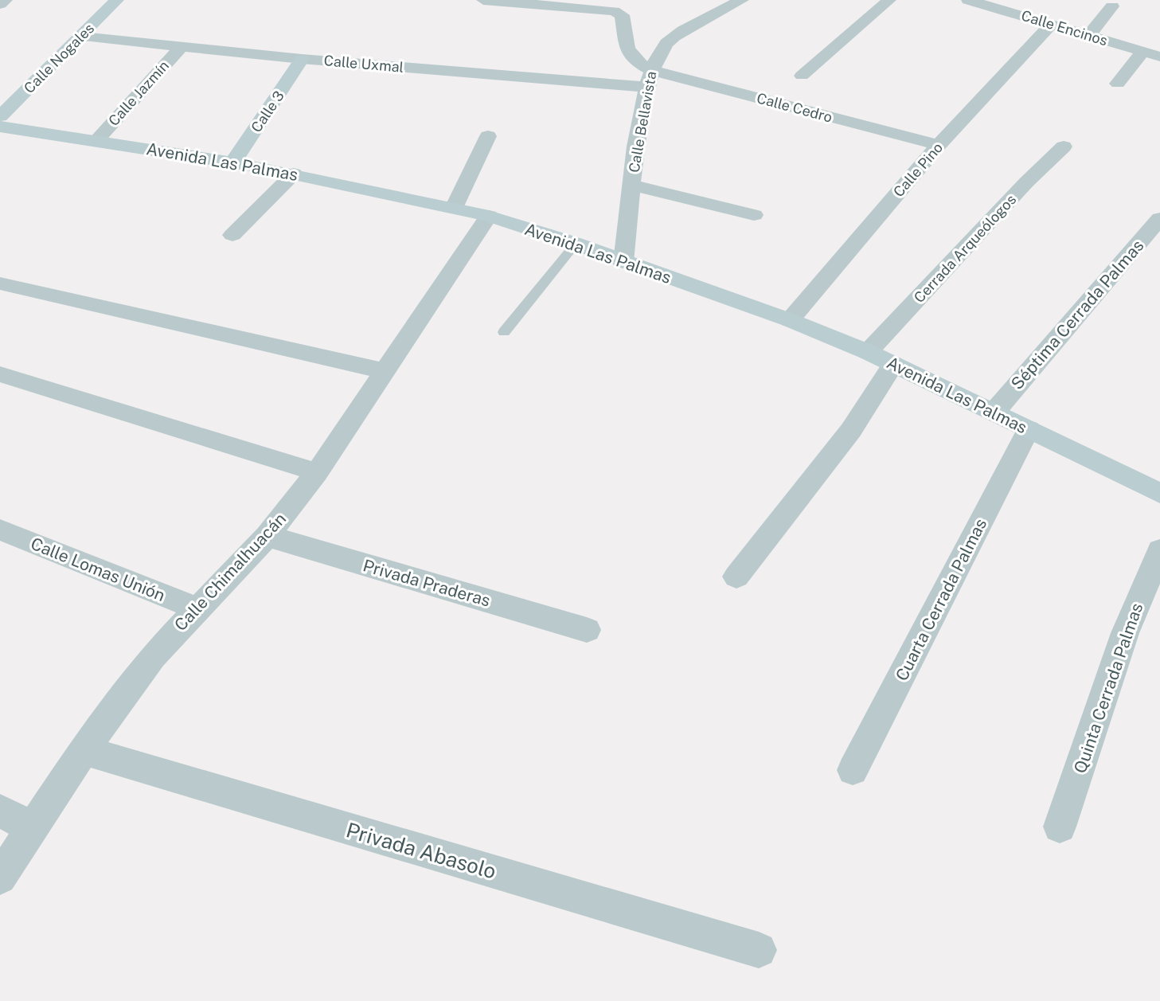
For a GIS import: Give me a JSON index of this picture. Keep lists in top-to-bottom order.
{
  "streets": {
    "main road": ["Calle Nogales", "Calle 3", "Avenida Las Palmas"],
    "street": [
      "Calle Encinos",
      "Calle Uxmal",
      "Calle Jazmín",
      "Calle Cedro",
      "Calle Bellavista",
      "Calle Pino",
      "Cerrada Arqueólogos",
      "Séptima Cerrada Palmas",
      "Calle Lomas Unión",
      "Calle Chimalhuacán",
      "Privada Praderas",
      "Cuarta Cerrada Palmas",
      "Quinta Cerrada Palmas",
      "Privada Abasolo"
    ]
  },
  "crossings": [
    ["Calle Encinos", "Calle Pino"],
    ["Calle Nogales", "Calle Uxmal"],
    ["Calle Uxmal", "Calle Jazmín"],
    ["Calle Uxmal", "Calle 3"],
    ["Calle Uxmal", "Calle Bellavista"],
    ["Calle Jazmín", "Avenida Las Palmas"],
    ["Calle Cedro", "Calle Bellavista"],
    ["Calle Cedro", "Calle Pino"],
    ["Calle 3", "Avenida Las Palmas"],
    ["Calle Bellavista", "Avenida Las Palmas"],
    ["Avenida Las Palmas", "Calle Pino"],
    ["Avenida Las Palmas", "Cerrada Arqueólogos"],
    ["Avenida Las Palmas", "Séptima Cerrada Palmas"],
    ["Avenida Las Palmas", "Calle Chimalhuacán"],
    ["Avenida Las Palmas", "Cuarta Cerrada Palmas"],
    ["Calle Lomas Unión", "Calle Chimalhuacán"],
    ["Calle Chimalhuacán", "Privada Praderas"],
    ["Calle Chimalhuacán", "Privada Abasolo"]
  ]
}
